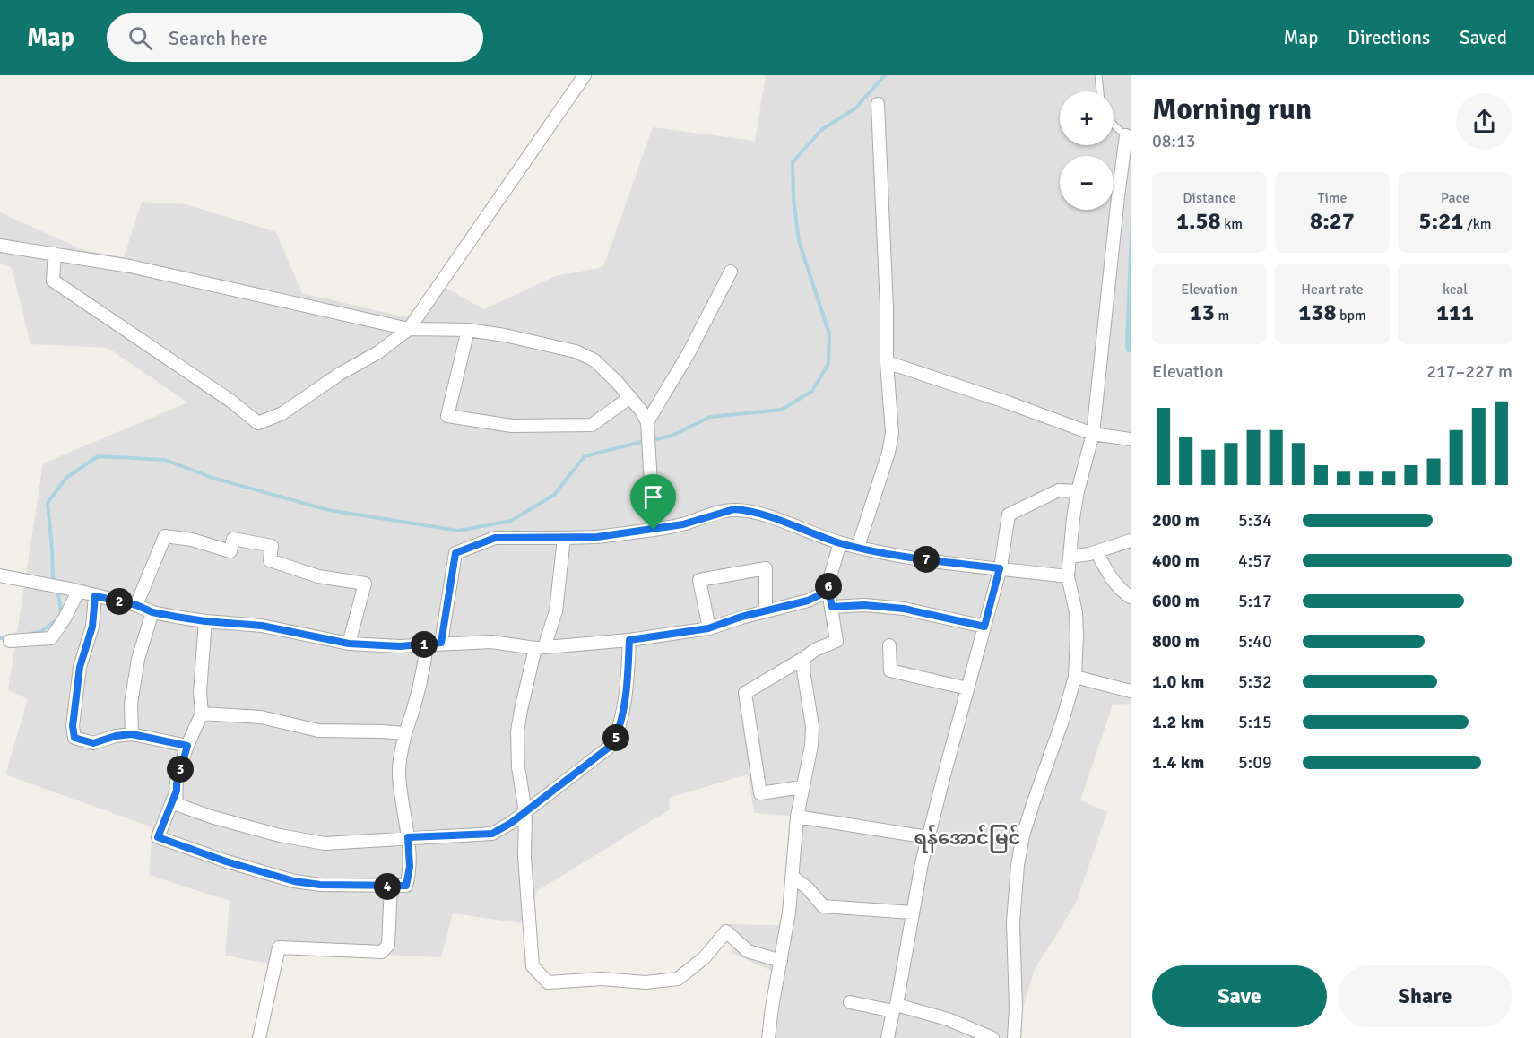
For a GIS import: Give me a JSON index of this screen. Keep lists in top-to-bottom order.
{
  "districts": ["ရန်အောင်မြင်"],
  "page": {
    "header": "Map",
    "search": "Search here",
    "nav": ["Map", "Directions", "Saved"],
    "heading": ["Morning run", "08:13"],
    "map_buttons": ["+", "−"],
    "stats": [
      ["Distance", "1.58 km"],
      ["Time", "8:27"],
      ["Pace", "5:21 /km"],
      ["Elevation", "13 m"],
      ["Heart rate", "138 bpm"],
      ["kcal", "111"]
    ],
    "chart": ["Elevation", "217–227 m"],
    "list": [
      {
        "name": "200 m",
        "note": "5:34"
      },
      {
        "name": "400 m",
        "note": "4:57"
      },
      {
        "name": "600 m",
        "note": "5:17"
      },
      {
        "name": "800 m",
        "note": "5:40"
      },
      {
        "name": "1.0 km",
        "note": "5:32"
      },
      {
        "name": "1.2 km",
        "note": "5:15"
      },
      {
        "name": "1.4 km",
        "note": "5:09"
      }
    ],
    "pins": [
      "7",
      "6",
      "2",
      "1",
      "5",
      "3",
      "4"
    ],
    "buttons": ["Save", "Share"]
  }
}
